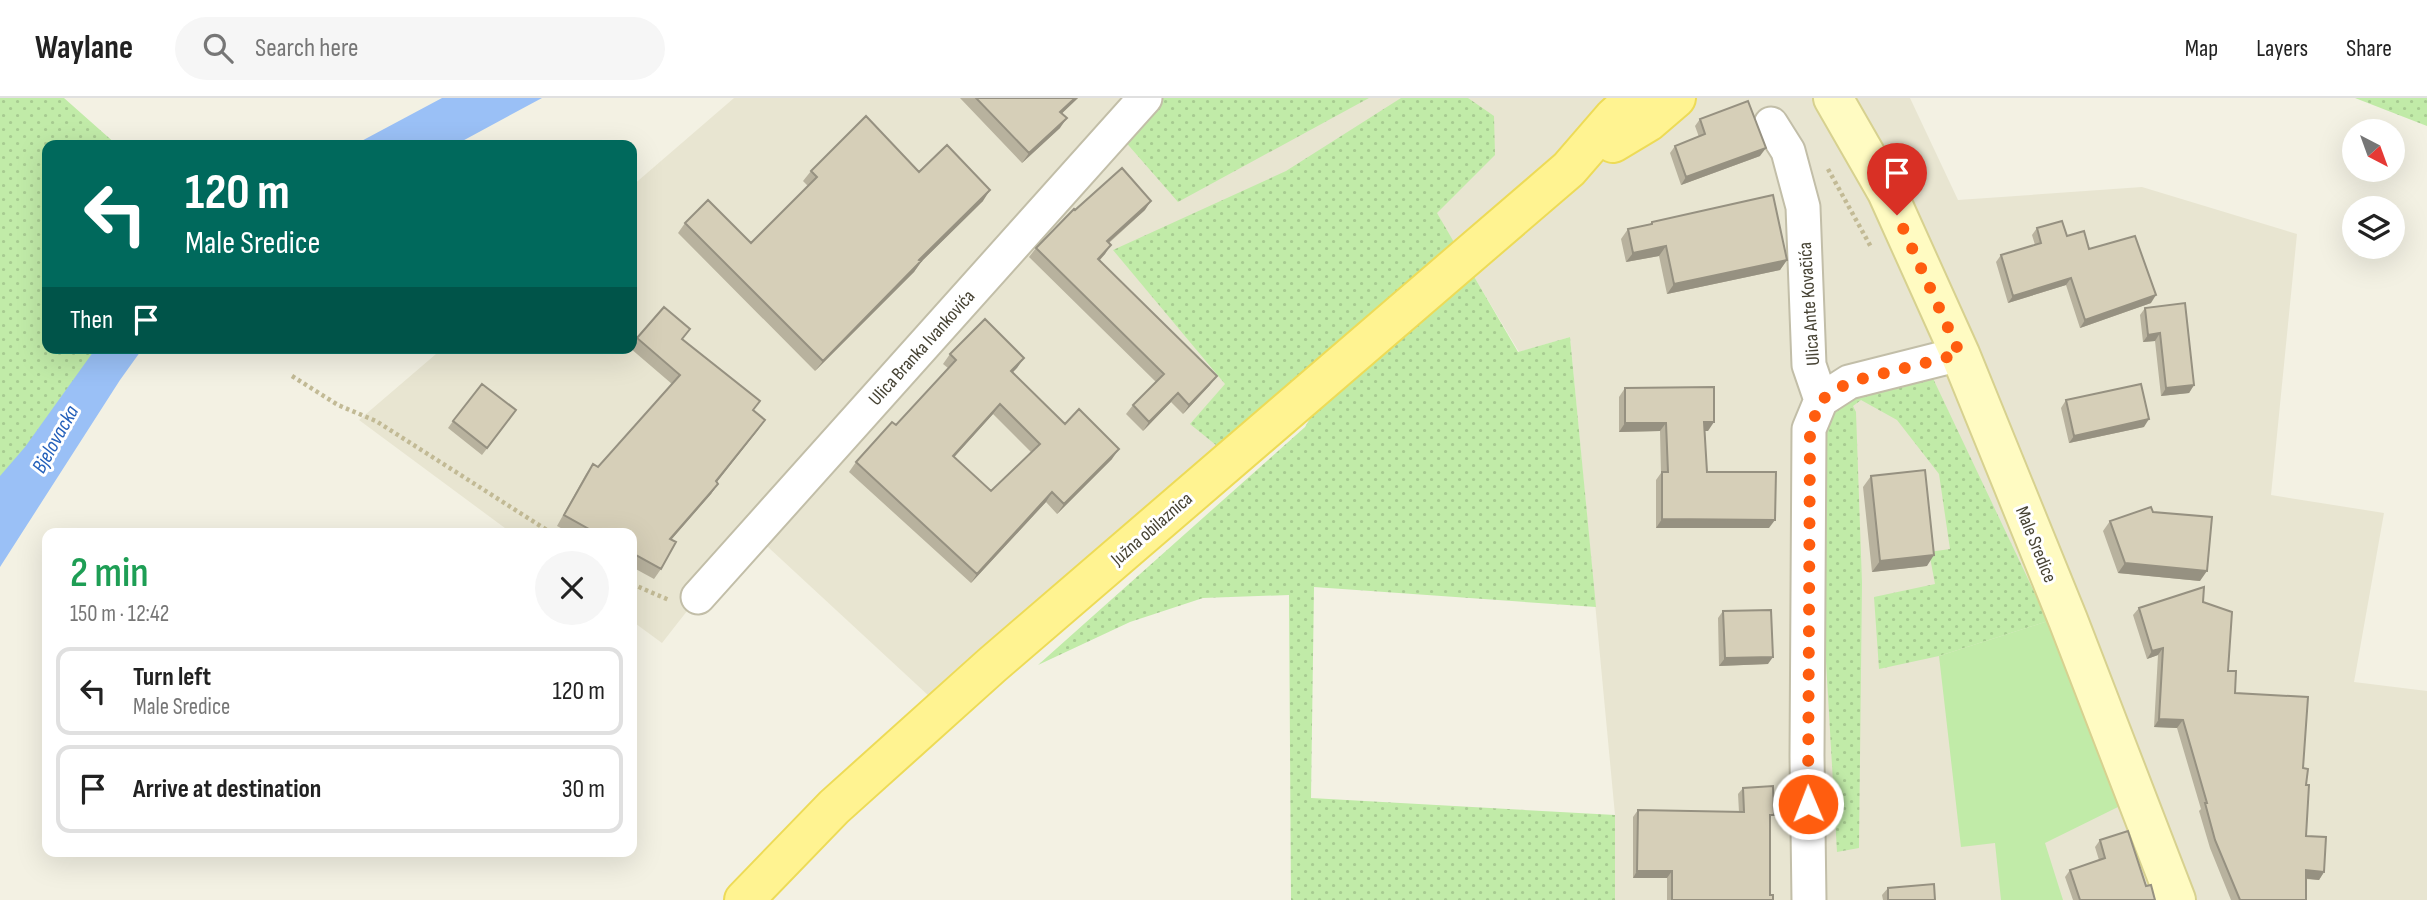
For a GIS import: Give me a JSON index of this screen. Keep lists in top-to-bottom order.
{
  "streets": {
    "main road": ["Južna obilaznica"],
    "street": ["Ulica Ante Kovačića", "Ulica Branka Ivankovića", "Male Sredice"]
  },
  "crossings": [
    ["Ulica Ante Kovačića", "Male Sredice"]
  ],
  "water": ["Bjelovacka"],
  "north": "bottom right",
  "page": {
    "header": "Waylane",
    "search": "Search here",
    "nav": ["Map", "Layers", "Share"],
    "turn": ["120 m", "Male Sredice"],
    "then": "Then",
    "heading": ["2 min", "150 m · 12:42"],
    "list": [
      {
        "name": "Turn left",
        "note": "Male Sredice",
        "value": "120 m"
      },
      {
        "name": "Arrive at destination",
        "value": "30 m"
      }
    ]
  }
}
